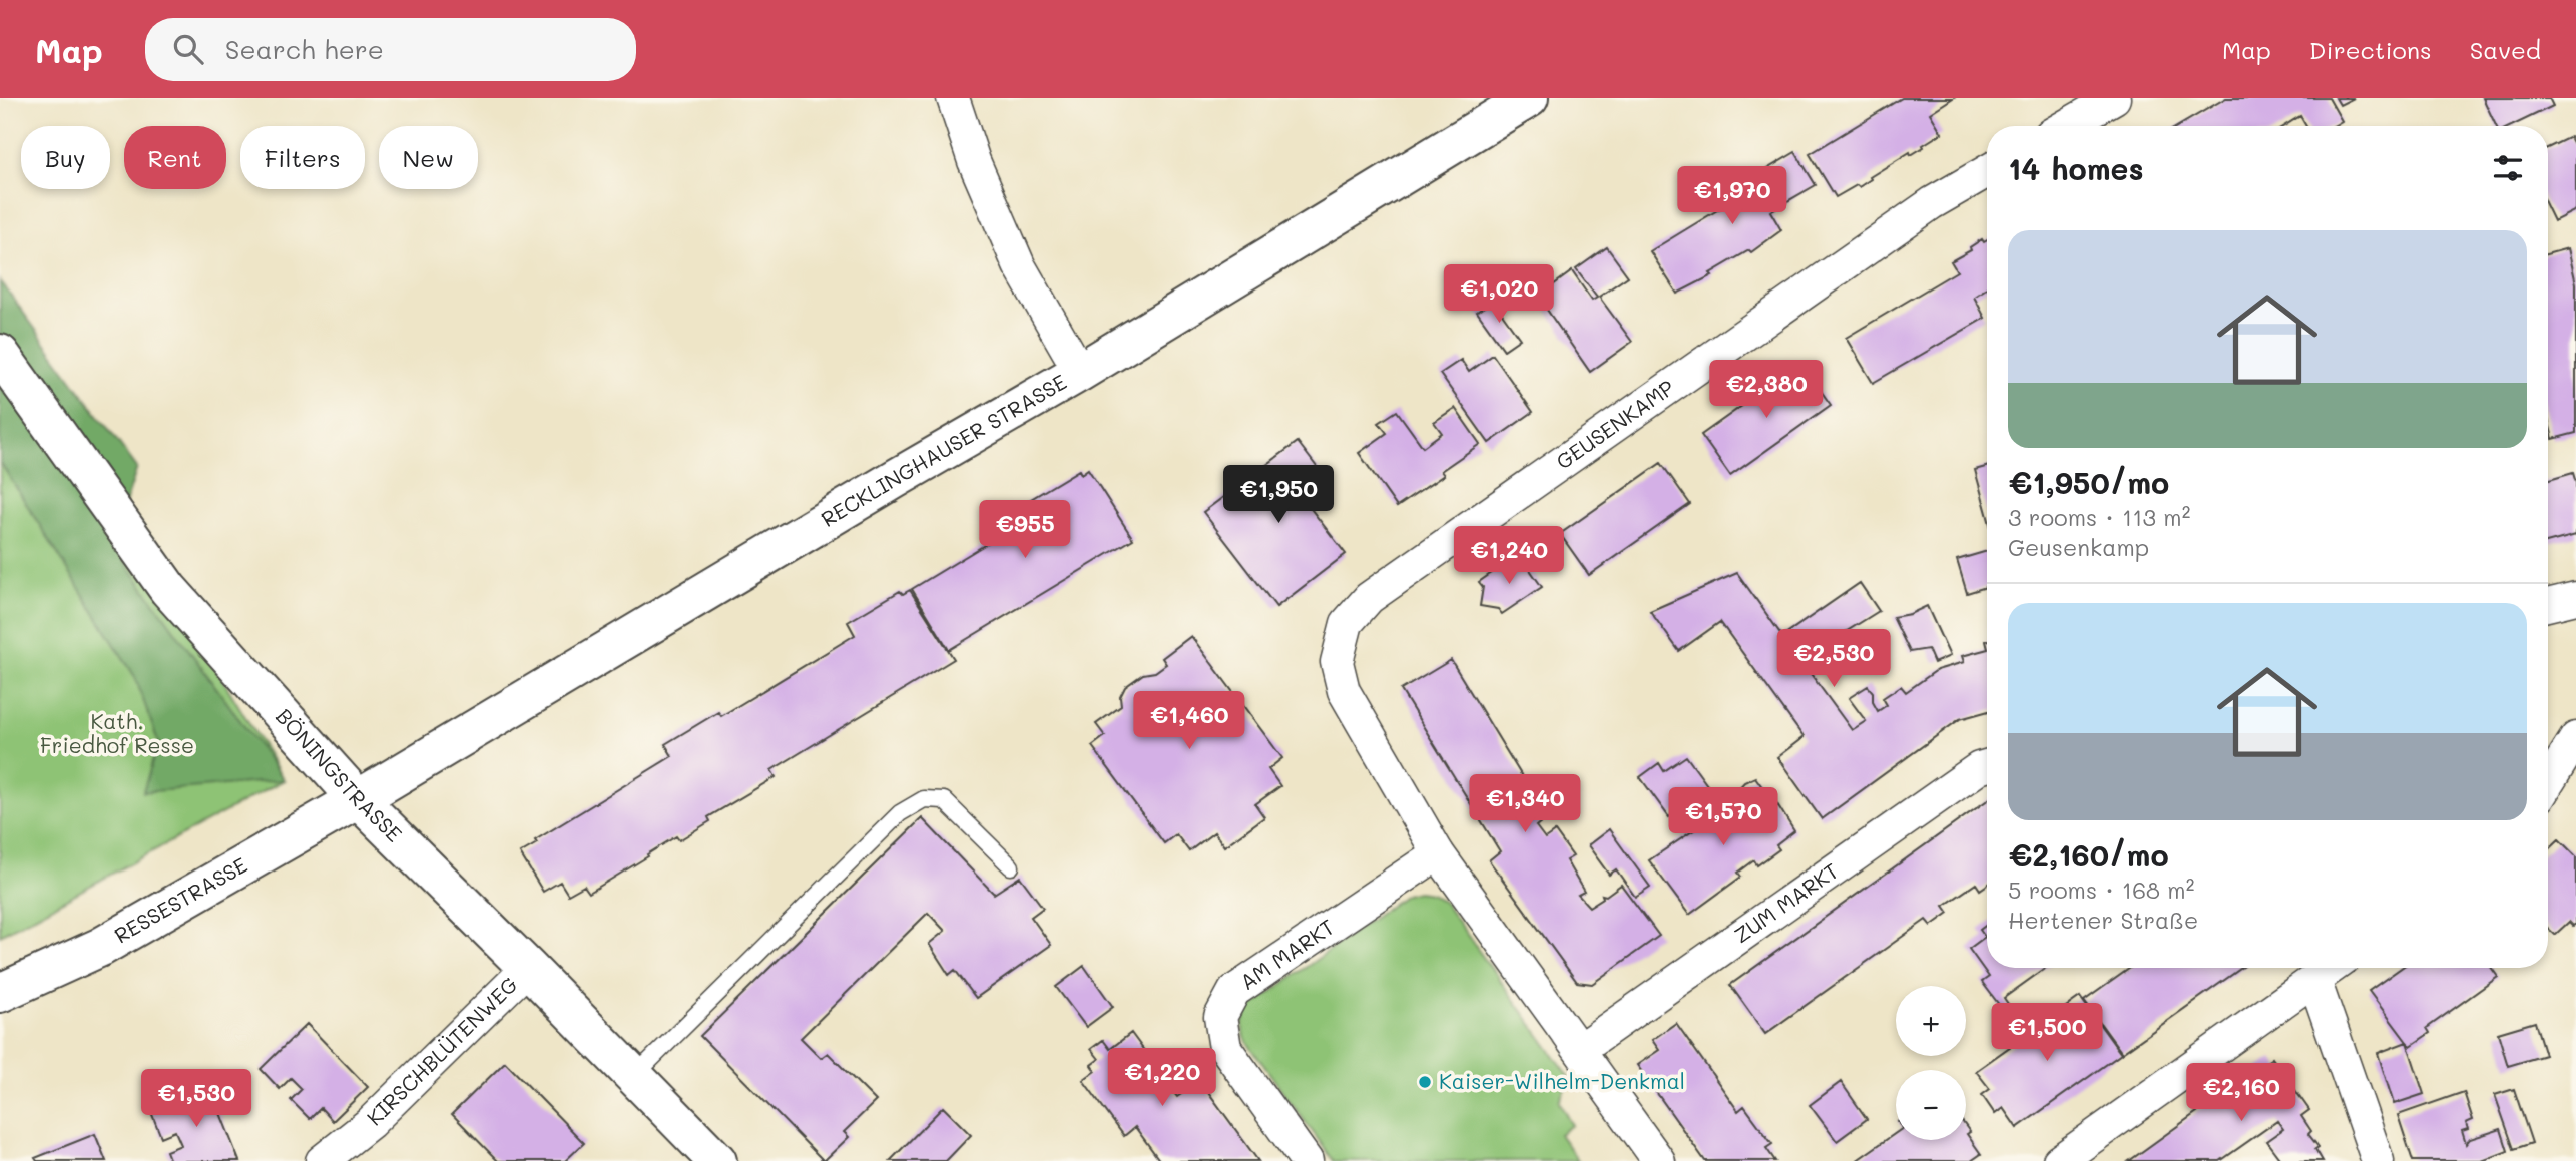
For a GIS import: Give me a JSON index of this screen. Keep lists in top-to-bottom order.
{
  "streets": {
    "main road": ["RECKLINGHAUSER STRASSE", "BÖNINGSTRASSE", "RESSESTRASSE"],
    "street": [
      "GEUSENKAMP",
      "ZUM MARKT",
      "AM MARKT",
      "KIRSCHBLÜTENWEG"
    ]
  },
  "crossings": [
    ["GEUSENKAMP", "AM MARKT"],
    ["RECKLINGHAUSER STRASSE", "BÖNINGSTRASSE"],
    ["RECKLINGHAUSER STRASSE", "RESSESTRASSE"],
    ["BÖNINGSTRASSE", "RESSESTRASSE"],
    ["BÖNINGSTRASSE", "KIRSCHBLÜTENWEG"]
  ],
  "parks": ["Kath. Friedhof Resse"],
  "places": ["Kaiser-Wilhelm-Denkmal"],
  "page": {
    "header": "Map",
    "search": "Search here",
    "nav": ["Map", "Directions", "Saved"],
    "chip": [
      "Buy",
      "Rent",
      "Filters",
      "New"
    ],
    "heading": "14 homes",
    "price": [
      "€1,970",
      "€1,020",
      "€2,380",
      "€1,950",
      "€955",
      "€1,240",
      "€2,530",
      "€1,460",
      "€1,340",
      "€1,570",
      "€1,500",
      "€1,220",
      "€2,160",
      "€1,530"
    ],
    "list": [
      {
        "name": "€1,950/mo",
        "note": "3 rooms · 113 m² · Geusenkamp"
      },
      {
        "name": "€2,160/mo",
        "note": "5 rooms · 168 m² · Hertener Straße"
      }
    ],
    "map_buttons": ["+", "−"]
  }
}
